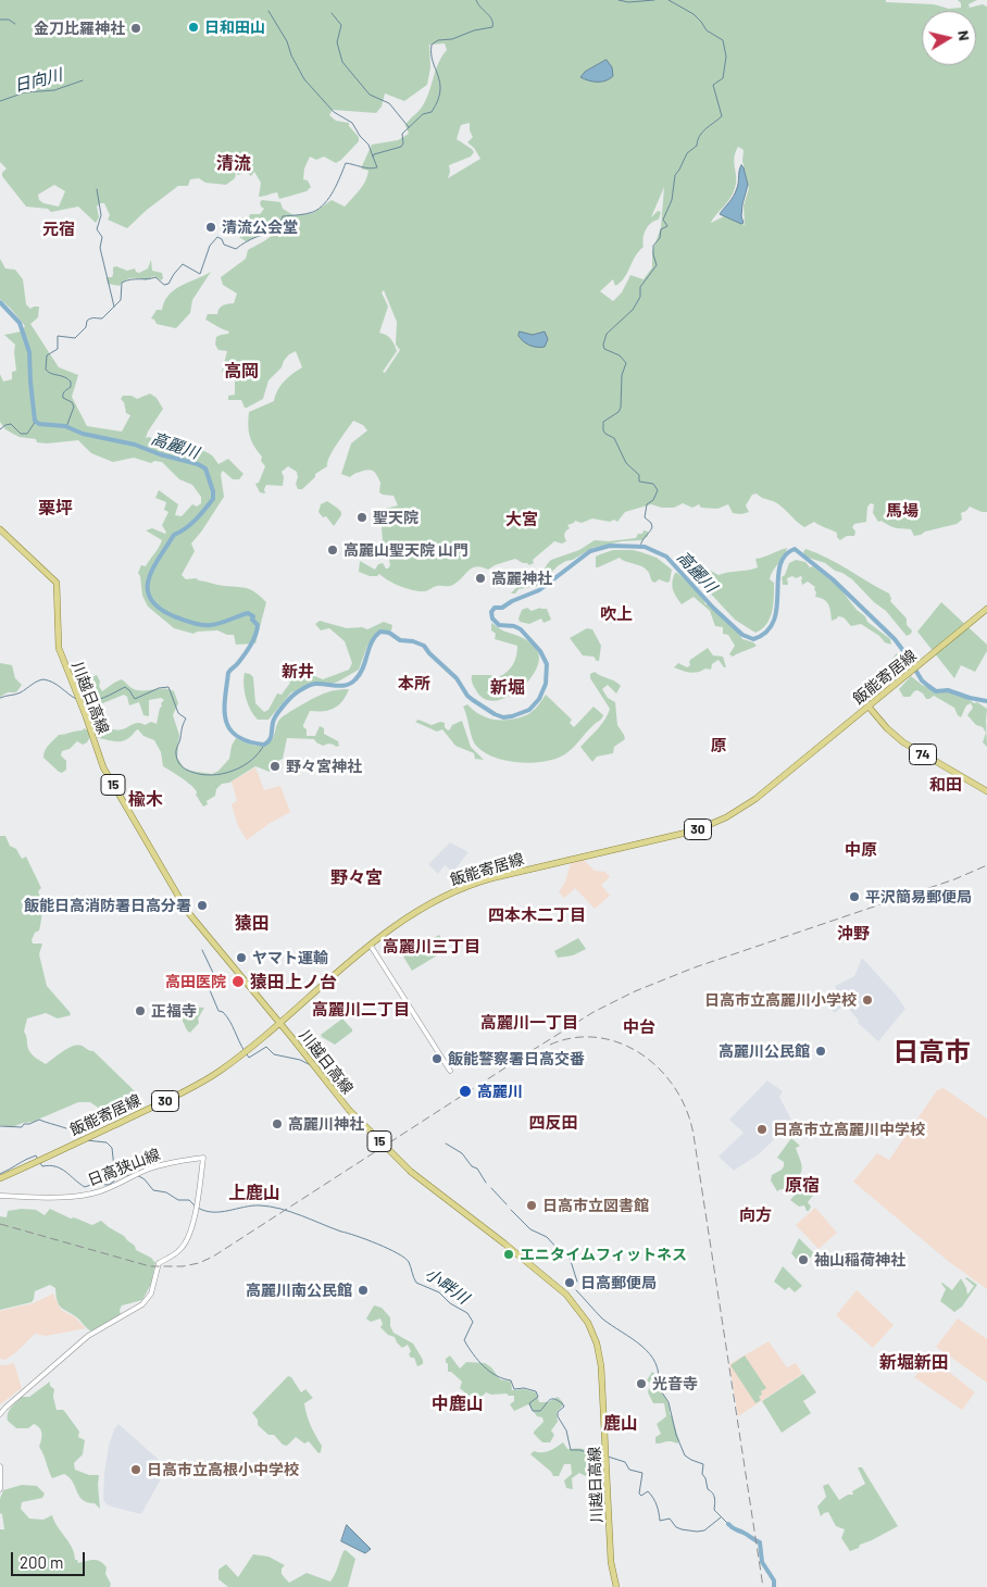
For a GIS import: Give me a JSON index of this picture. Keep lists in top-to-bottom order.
{
  "streets": {
    "main road": [
      "飯能寄居線",
      "川越日高線",
      "74",
      "15",
      "30",
      "日高狭山線"
    ]
  },
  "crossings": [
    ["飯能寄居線", "川越日高線"],
    ["飯能寄居線", "74"]
  ],
  "districts": [
    "清流",
    "元宿",
    "高岡",
    "栗坪",
    "馬場",
    "大宮",
    "吹上",
    "新井",
    "本所",
    "新堀",
    "原",
    "和田",
    "楡木",
    "中原",
    "野々宮",
    "四本木二丁目",
    "猿田",
    "沖野",
    "高麗川三丁目",
    "猿田上ノ台",
    "高麗川二丁目",
    "高麗川一丁目",
    "中台",
    "日高市",
    "四反田",
    "原宿",
    "上鹿山",
    "向方",
    "新堀新田",
    "中鹿山",
    "鹿山"
  ],
  "water": ["日向川", "高麗川", "小畔川"],
  "places": [
    "日和田山",
    "金刀比羅神社",
    "清流公会堂",
    "聖天院",
    "高麗山聖天院 山門",
    "高麗神社",
    "野々宮神社",
    "平沢簡易郵便局",
    "飯能日高消防署日高分署",
    "ヤマト運輸",
    "高田医院",
    "日高市立高麗川小学校",
    "正福寺",
    "高麗川公民館",
    "飯能警察署日高交番",
    "高麗川",
    "高麗川神社",
    "日高市立高麗川中学校",
    "日高市立図書館",
    "エニタイムフィットネス",
    "袖山稲荷神社",
    "日高郵便局",
    "高麗川南公民館",
    "光音寺",
    "日高市立高根小中学校"
  ],
  "scale_bar": "200 m",
  "north": "right"
}
